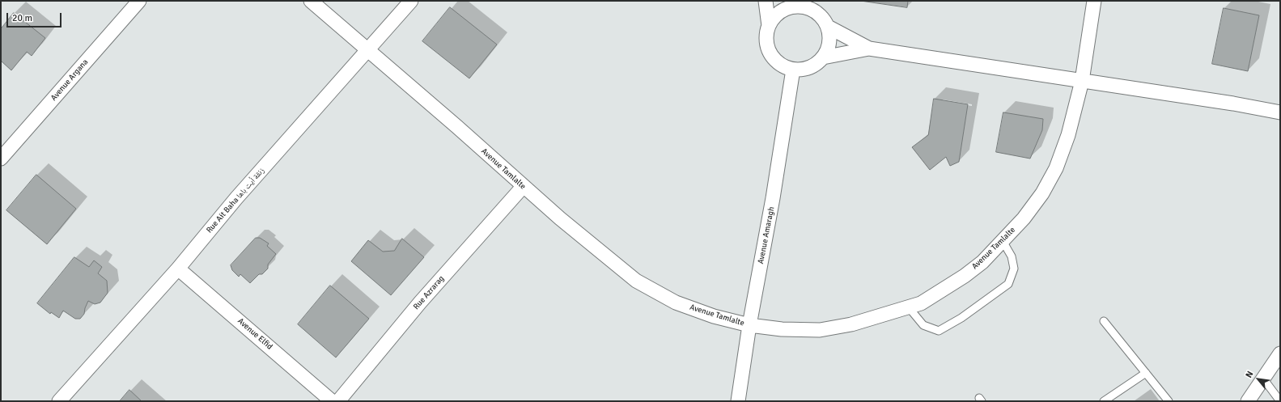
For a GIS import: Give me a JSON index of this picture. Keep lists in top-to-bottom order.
{
  "streets": {
    "street": [
      "Avenue Argana",
      "Avenue Tamlalte",
      "Rue Ait Baha زنقة أيت باها",
      "Avenue Amaragh",
      "Rue Azrarag",
      "Avenue Elfid"
    ]
  },
  "crossings": [
    ["Avenue Tamlalte", "Rue Ait Baha زنقة أيت باها"],
    ["Avenue Tamlalte", "Avenue Amaragh"],
    ["Avenue Tamlalte", "Rue Azrarag"],
    ["Rue Ait Baha زنقة أيت باها", "Avenue Elfid"]
  ],
  "scale_bar": "20 m",
  "north": "top left"
}
